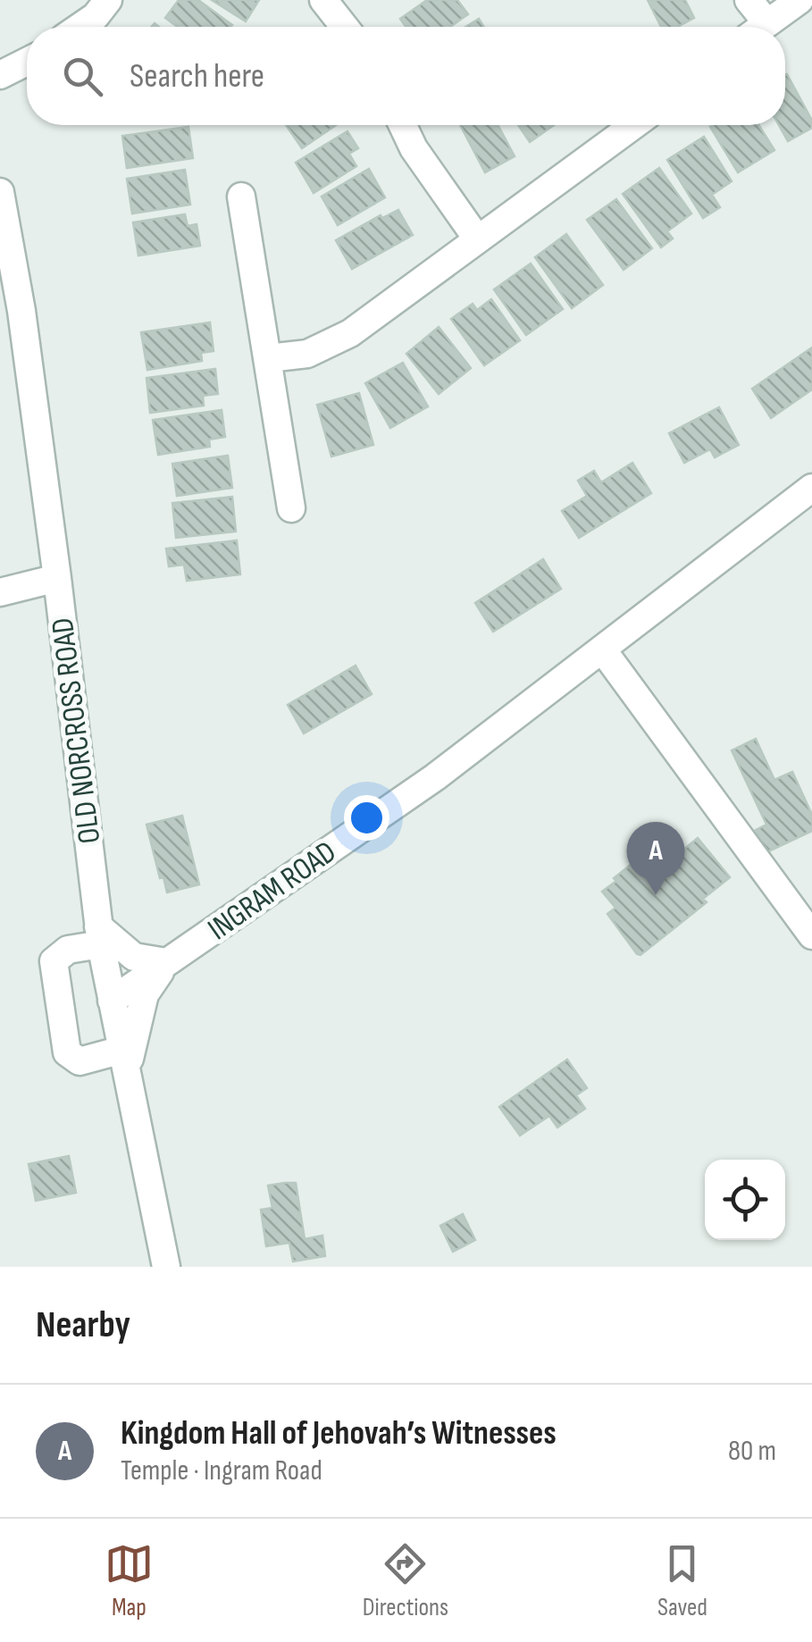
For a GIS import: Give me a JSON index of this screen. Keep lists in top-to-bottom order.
{
  "streets": {
    "street": ["OLD NORCROSS ROAD", "INGRAM ROAD"]
  },
  "crossings": [
    ["OLD NORCROSS ROAD", "INGRAM ROAD"]
  ],
  "page": {
    "search": "Search here",
    "pins": "A",
    "heading": "Nearby",
    "list": [
      {
        "mark": "A",
        "name": "Kingdom Hall of Jehovah’s Witnesses",
        "note": "Temple · Ingram Road",
        "value": "80 m"
      }
    ],
    "nav": ["Map", "Directions", "Saved"]
  }
}
